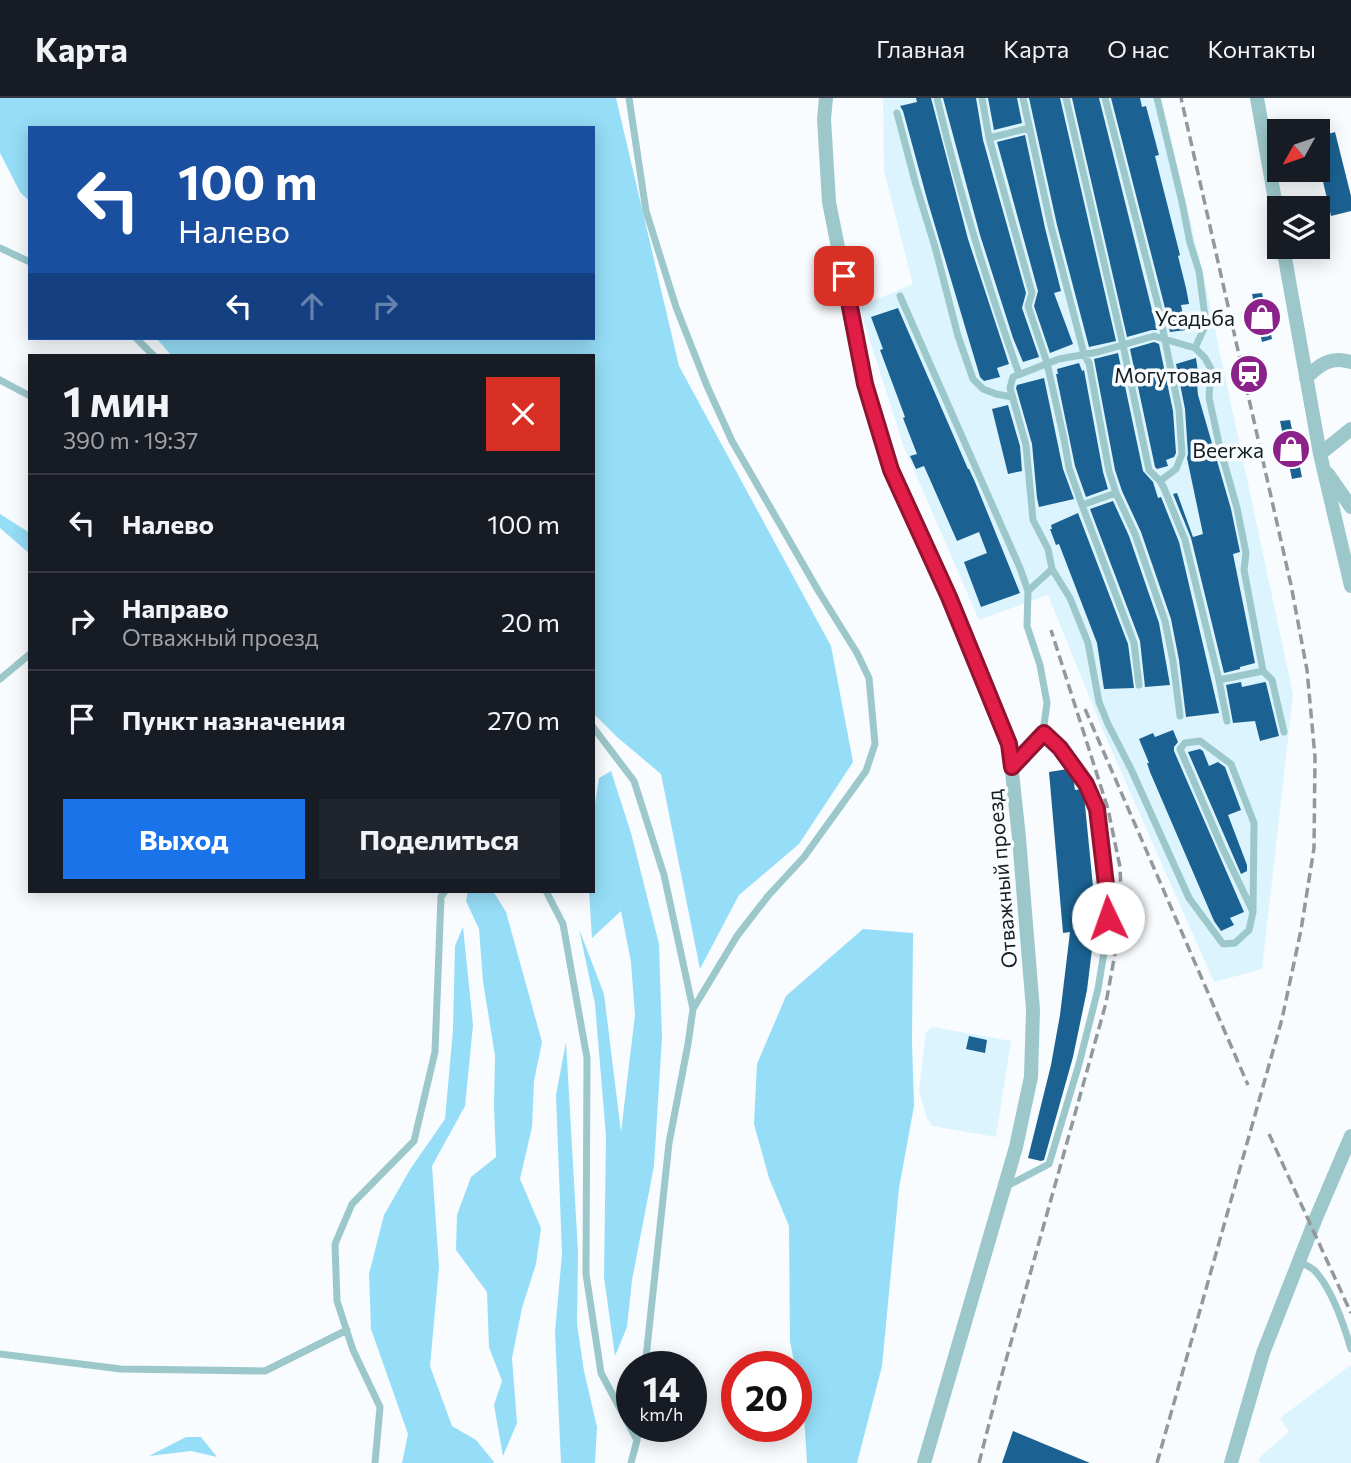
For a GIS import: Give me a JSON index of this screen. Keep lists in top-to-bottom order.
{
  "streets": {
    "street": ["Отважный проезд"]
  },
  "places": {
    "shop": ["Усадьба", "Beerжа"],
    "station": ["Могутовая"]
  },
  "north": "bottom left",
  "page": {
    "header": "Карта",
    "nav": [
      "Главная",
      "Карта",
      "О нас",
      "Контакты"
    ],
    "turn": ["100 m", "Налево"],
    "heading": ["1 мин", "390 m · 19:37"],
    "list": [
      {
        "name": "Налево",
        "value": "100 m"
      },
      {
        "name": "Направо",
        "note": "Отважный проезд",
        "value": "20 m"
      },
      {
        "name": "Пункт назначения",
        "value": "270 m"
      }
    ],
    "buttons": ["Выход", "Поделиться"],
    "speed": "14 km/h",
    "limit": "20"
  }
}
